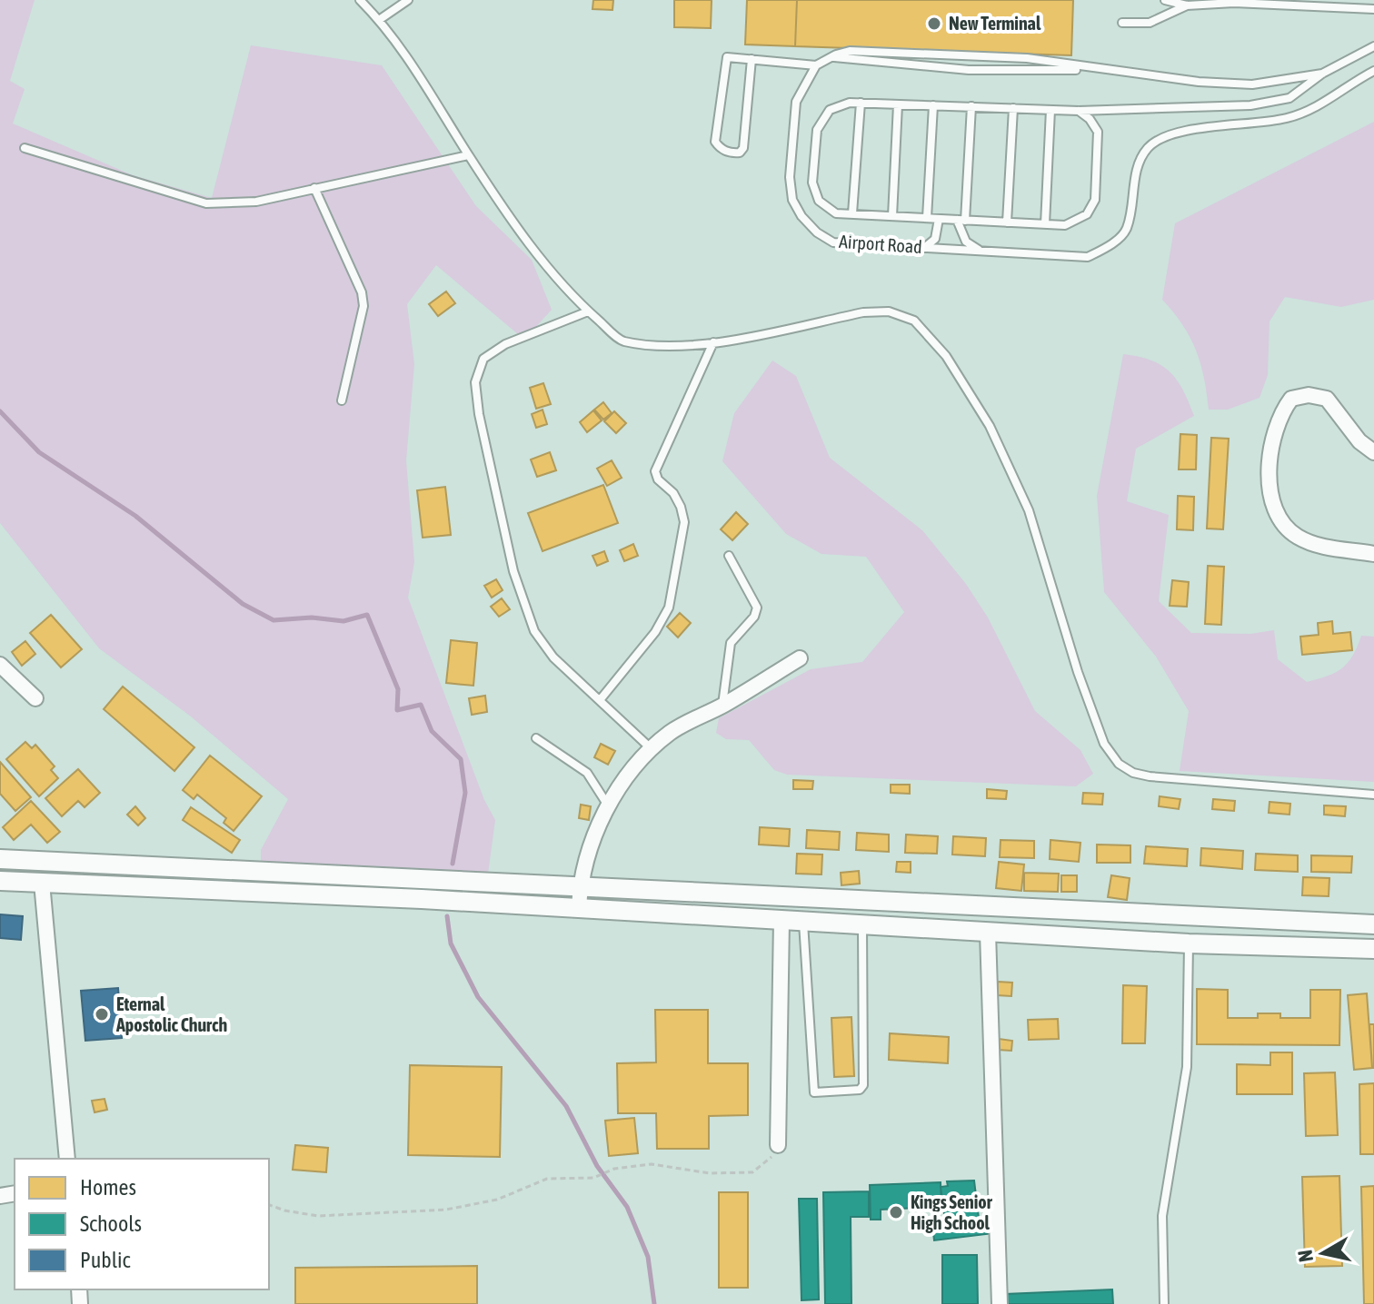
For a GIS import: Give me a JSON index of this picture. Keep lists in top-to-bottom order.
{
  "streets": {
    "lane": ["Airport Road"]
  },
  "places": ["New Terminal", "Eternal Apostolic Church", "Kings Senior High School"],
  "legend": ["Homes", "Schools", "Public"],
  "north": "left"
}
